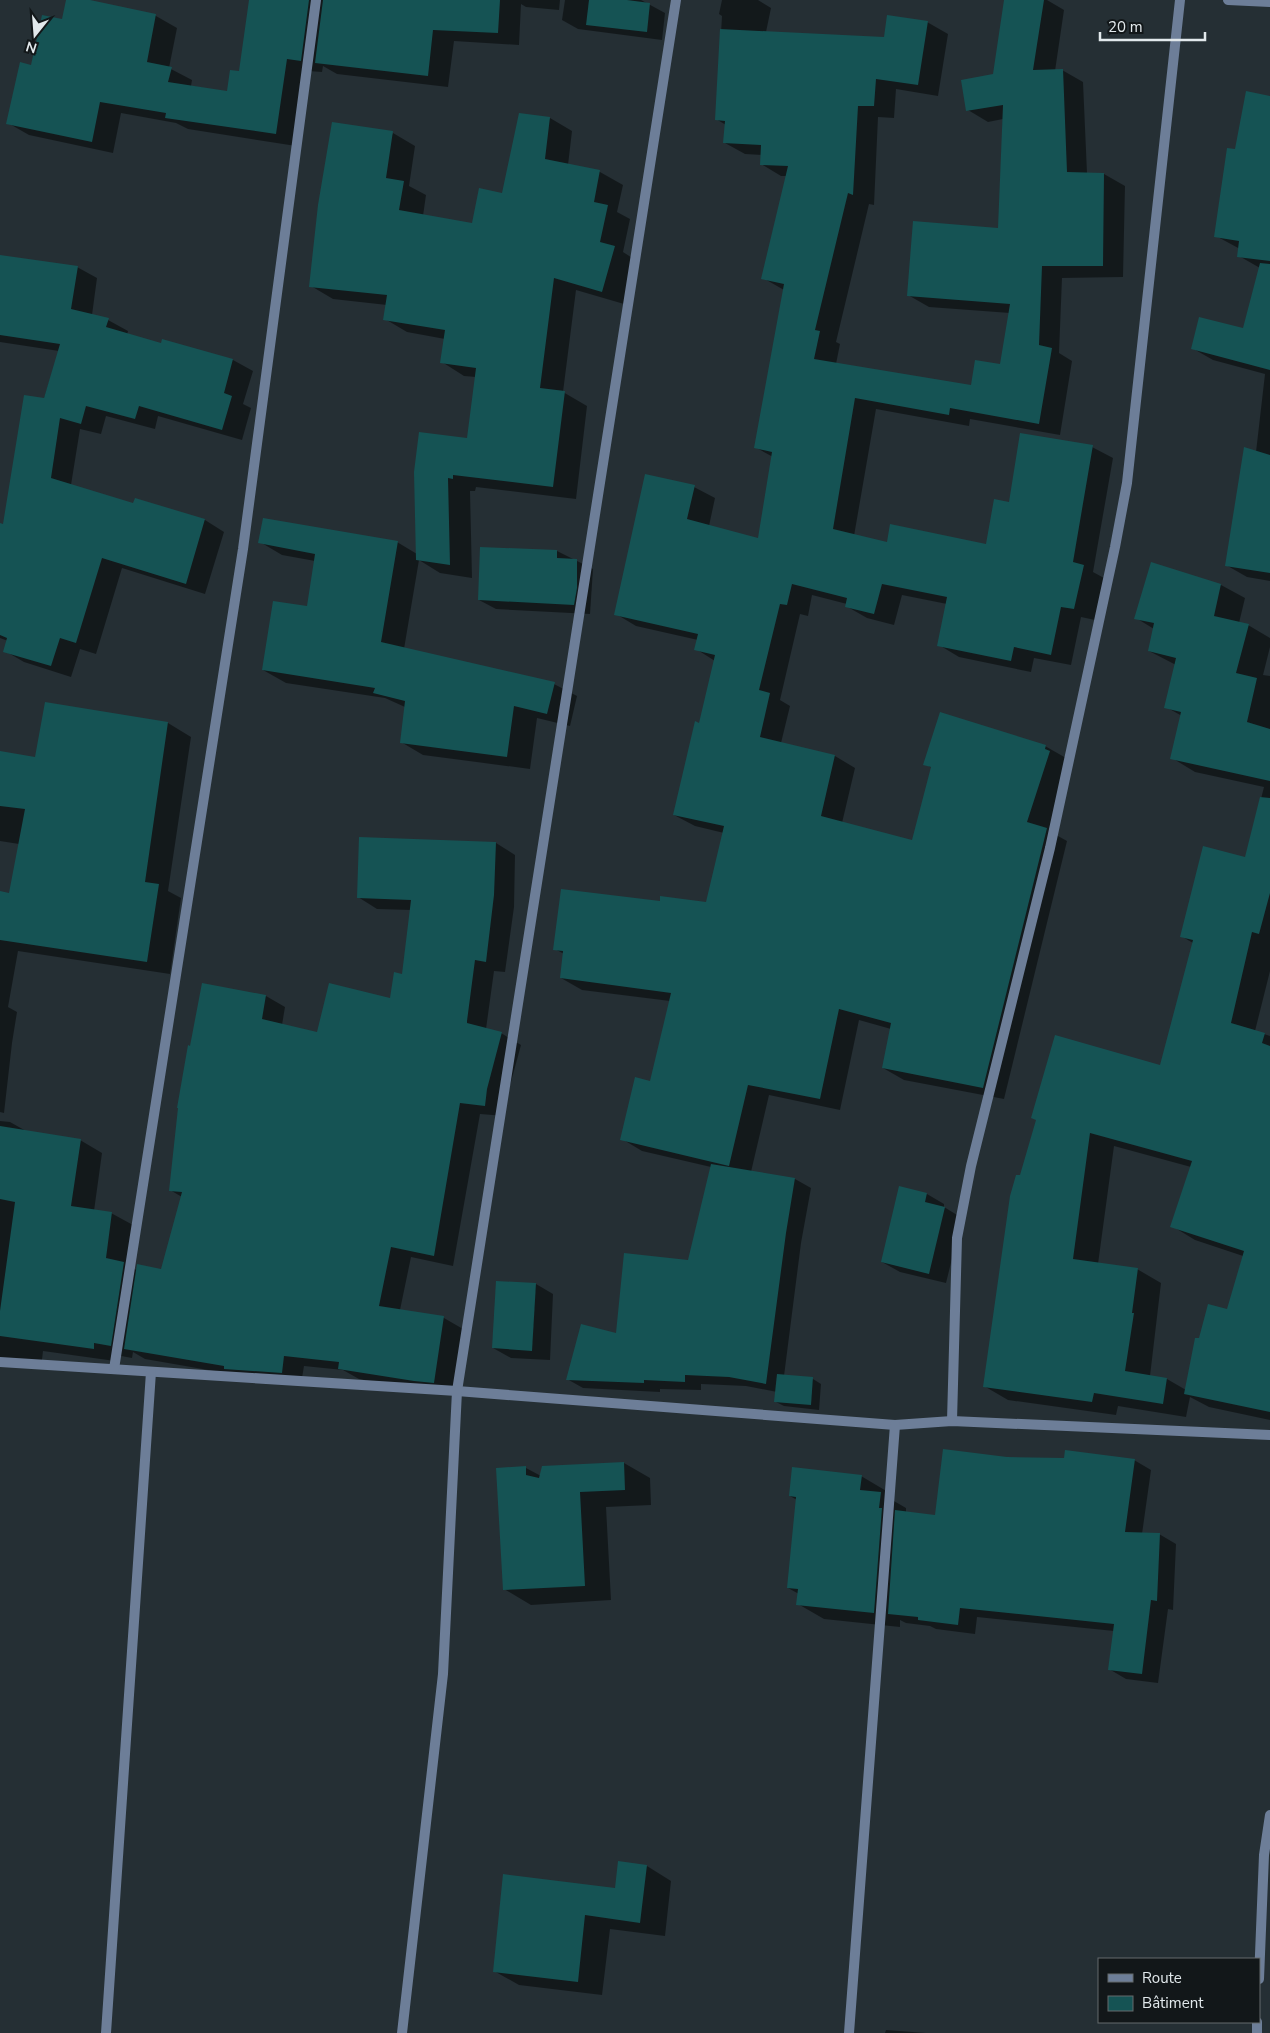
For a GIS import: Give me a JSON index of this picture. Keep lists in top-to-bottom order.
{
  "legend": ["Route", "Bâtiment"],
  "scale_bar": "20 m",
  "north": "bottom"
}
